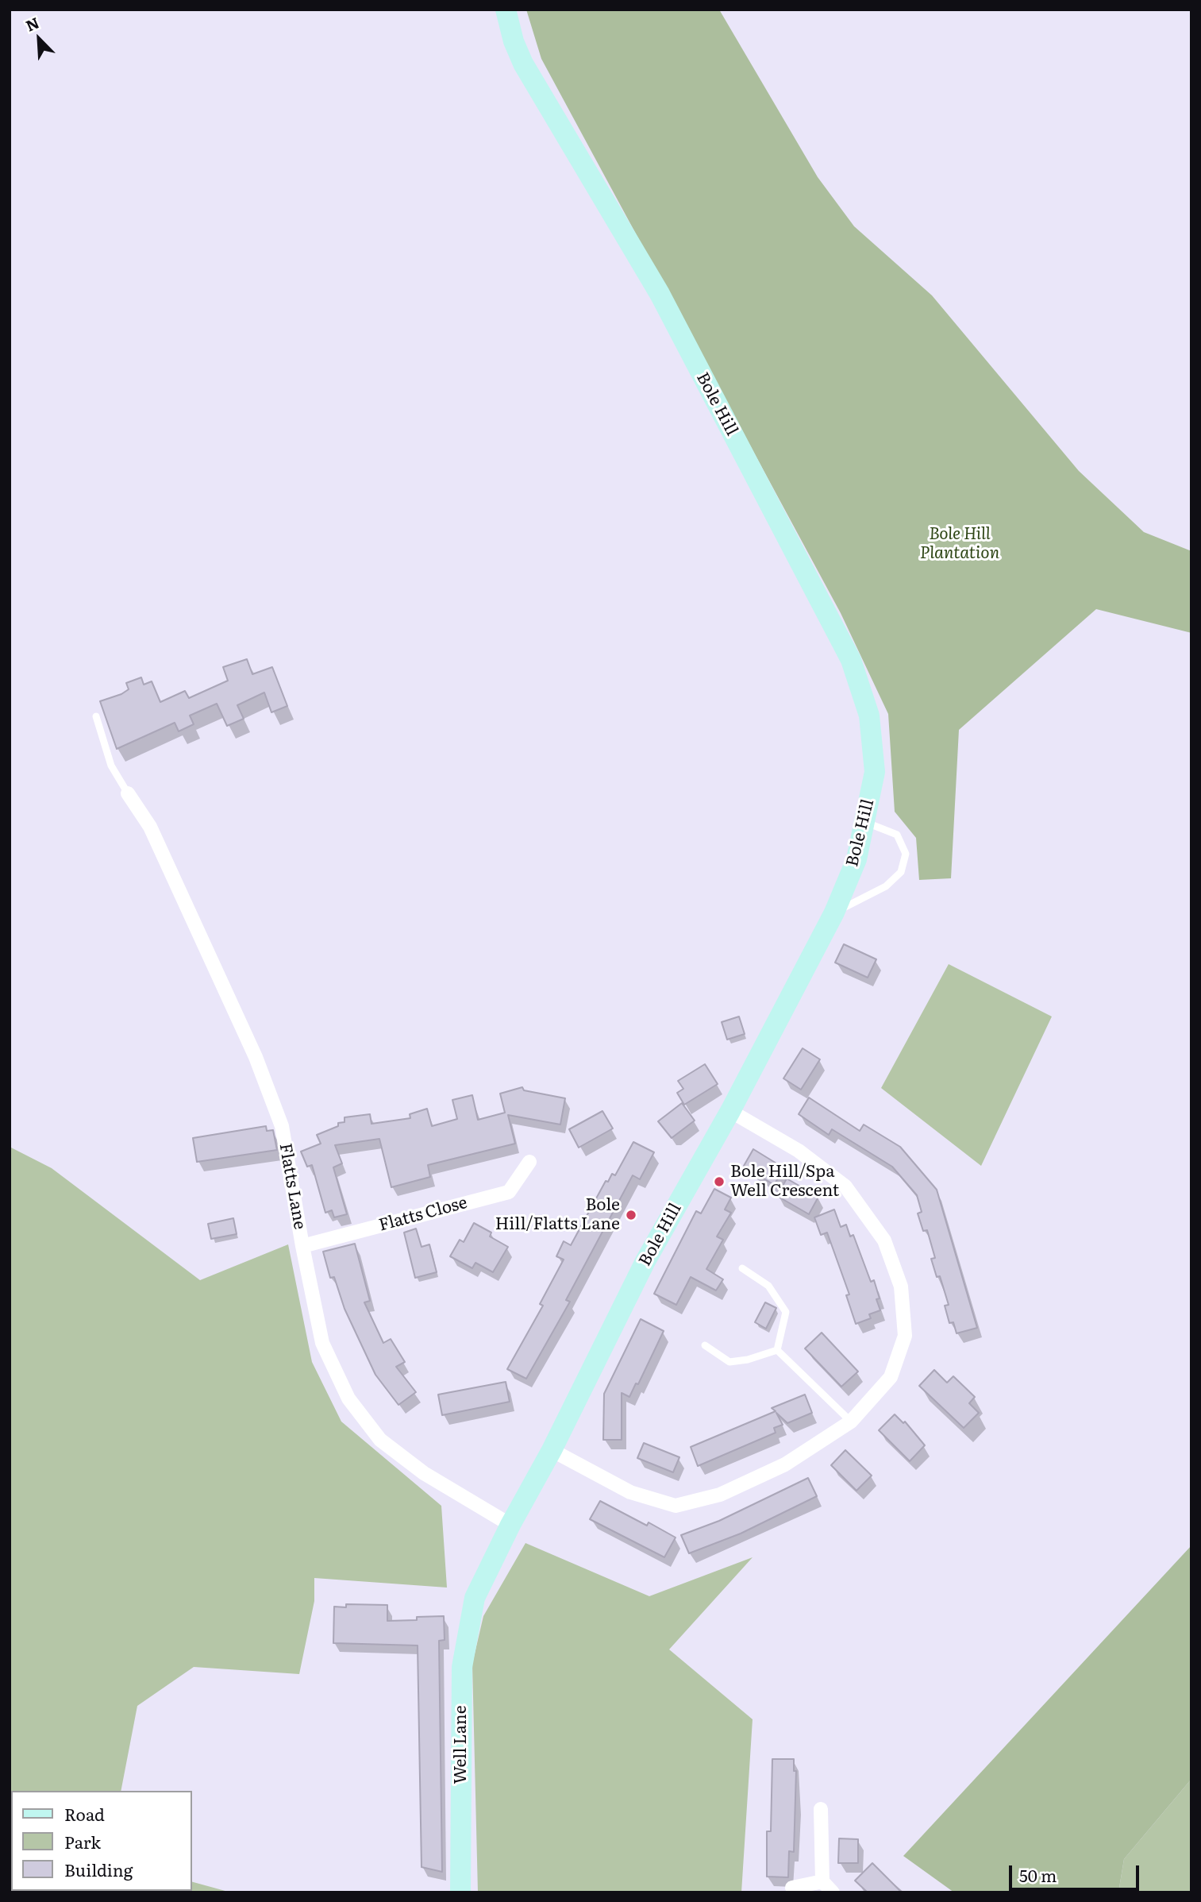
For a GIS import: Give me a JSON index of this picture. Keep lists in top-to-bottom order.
{
  "streets": {
    "street": [
      "Bole Hill",
      "Flatts Lane",
      "Flatts Close",
      "Well Lane"
    ]
  },
  "crossings": [
    ["Bole Hill", "Flatts Lane"],
    ["Bole Hill", "Well Lane"],
    ["Flatts Lane", "Flatts Close"]
  ],
  "parks": ["Bole Hill Plantation"],
  "places": ["Bole Hill/Spa Well Crescent", "Bole Hill/Flatts Lane"],
  "legend": ["Road", "Park", "Building"],
  "scale_bar": "50 m",
  "north": "top left"
}
